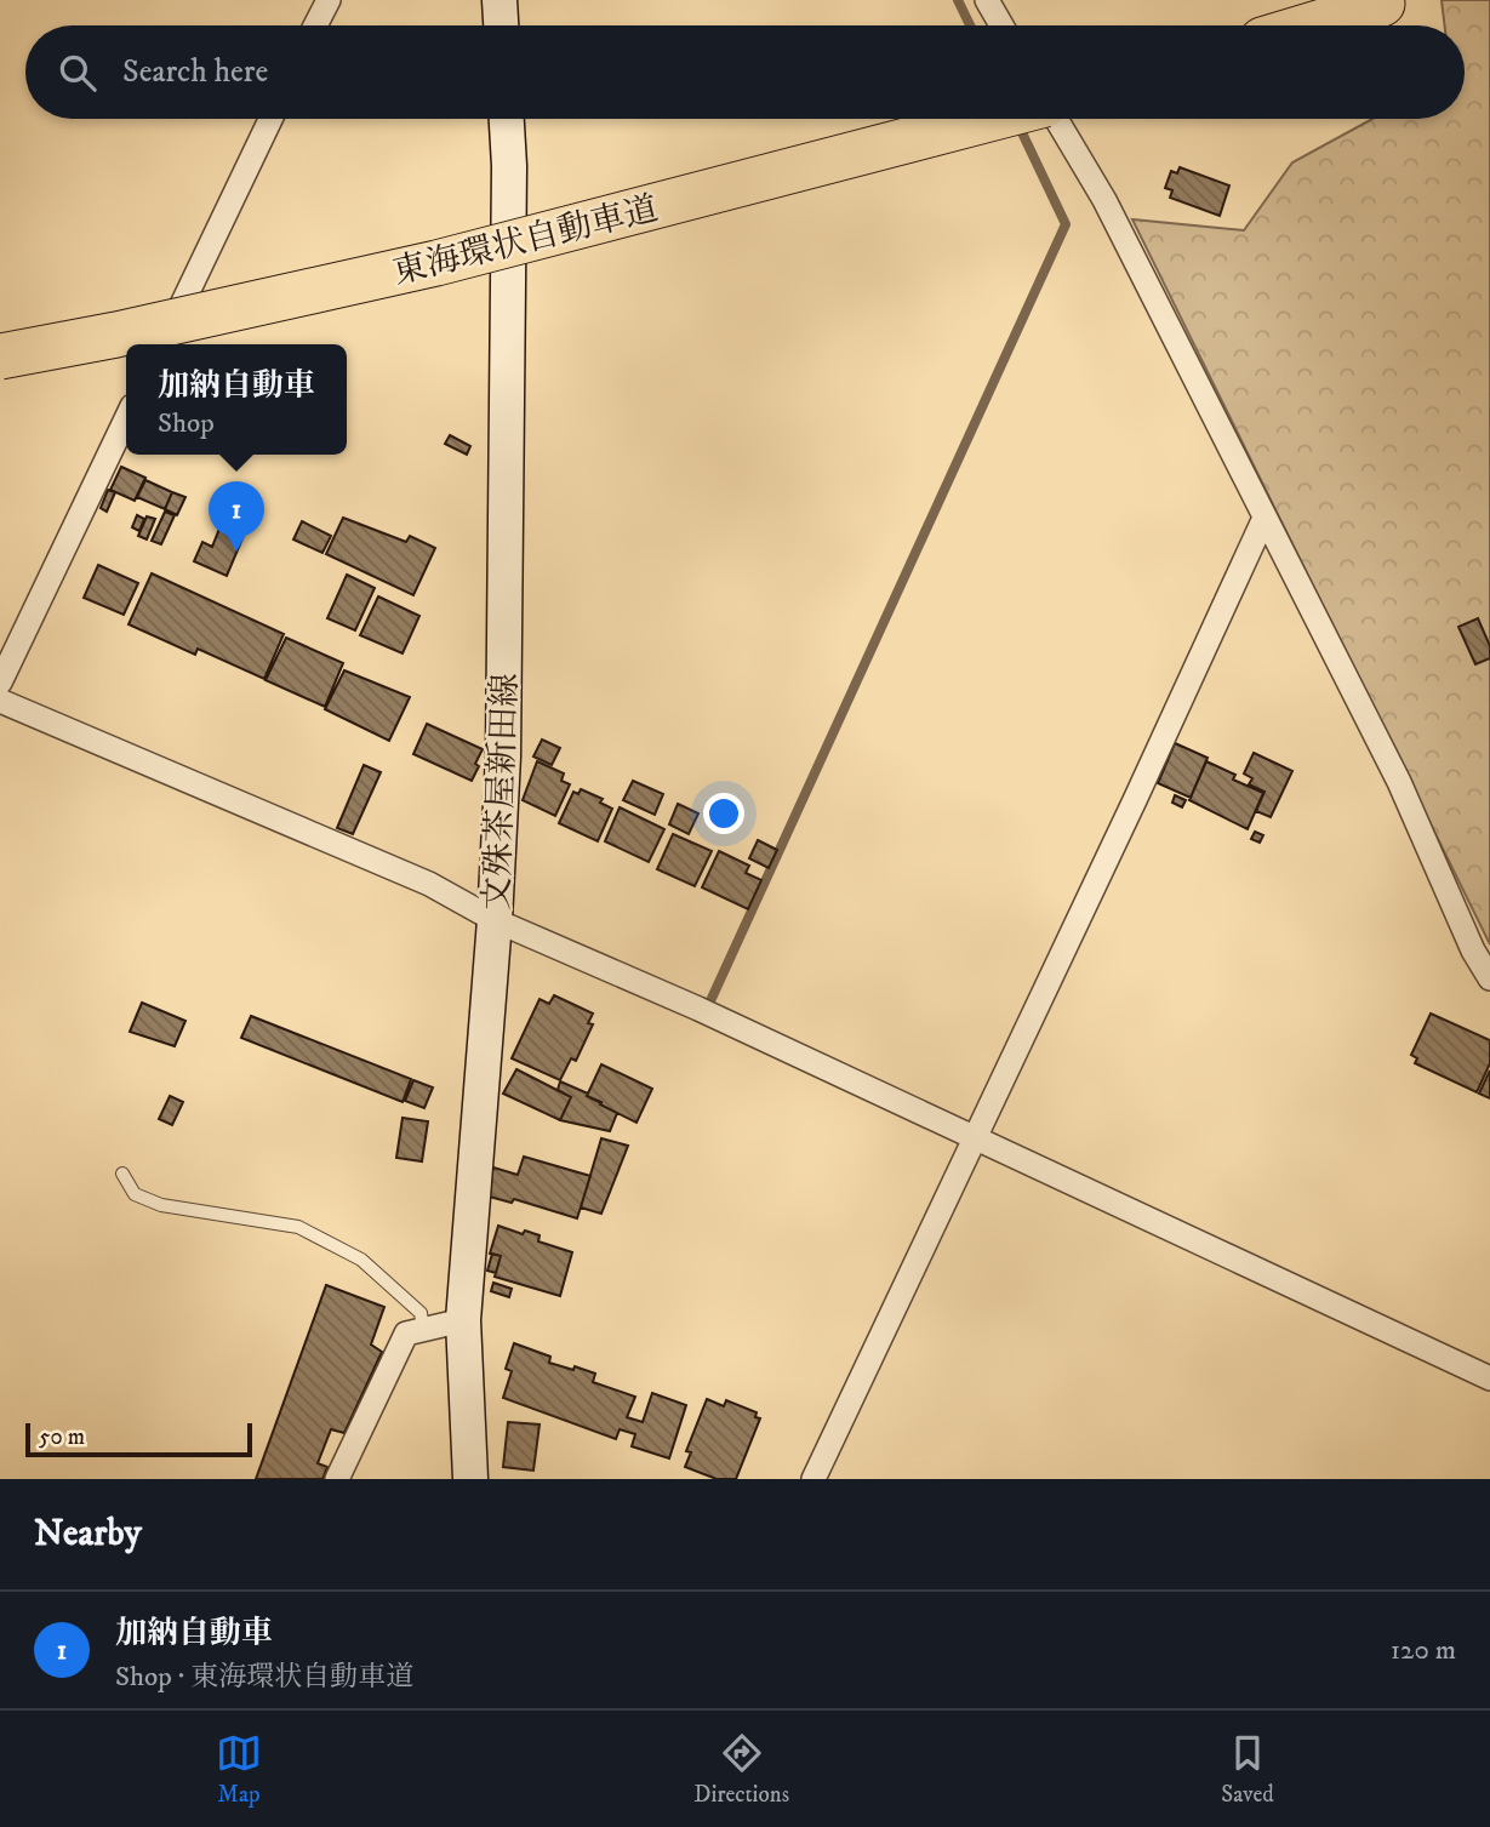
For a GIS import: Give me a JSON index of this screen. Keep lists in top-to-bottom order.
{
  "streets": {
    "highway": ["東海環状自動車道"],
    "main road": ["文殊茶屋新田線"]
  },
  "scale_bar": "50 m",
  "page": {
    "search": "Search here",
    "popup": ["加納自動車", "Shop"],
    "pins": "1",
    "scale": "50 m",
    "heading": "Nearby",
    "list": [
      {
        "mark": "1",
        "name": "加納自動車",
        "note": "Shop · 東海環状自動車道",
        "value": "120 m"
      }
    ],
    "nav": ["Map", "Directions", "Saved"]
  }
}
